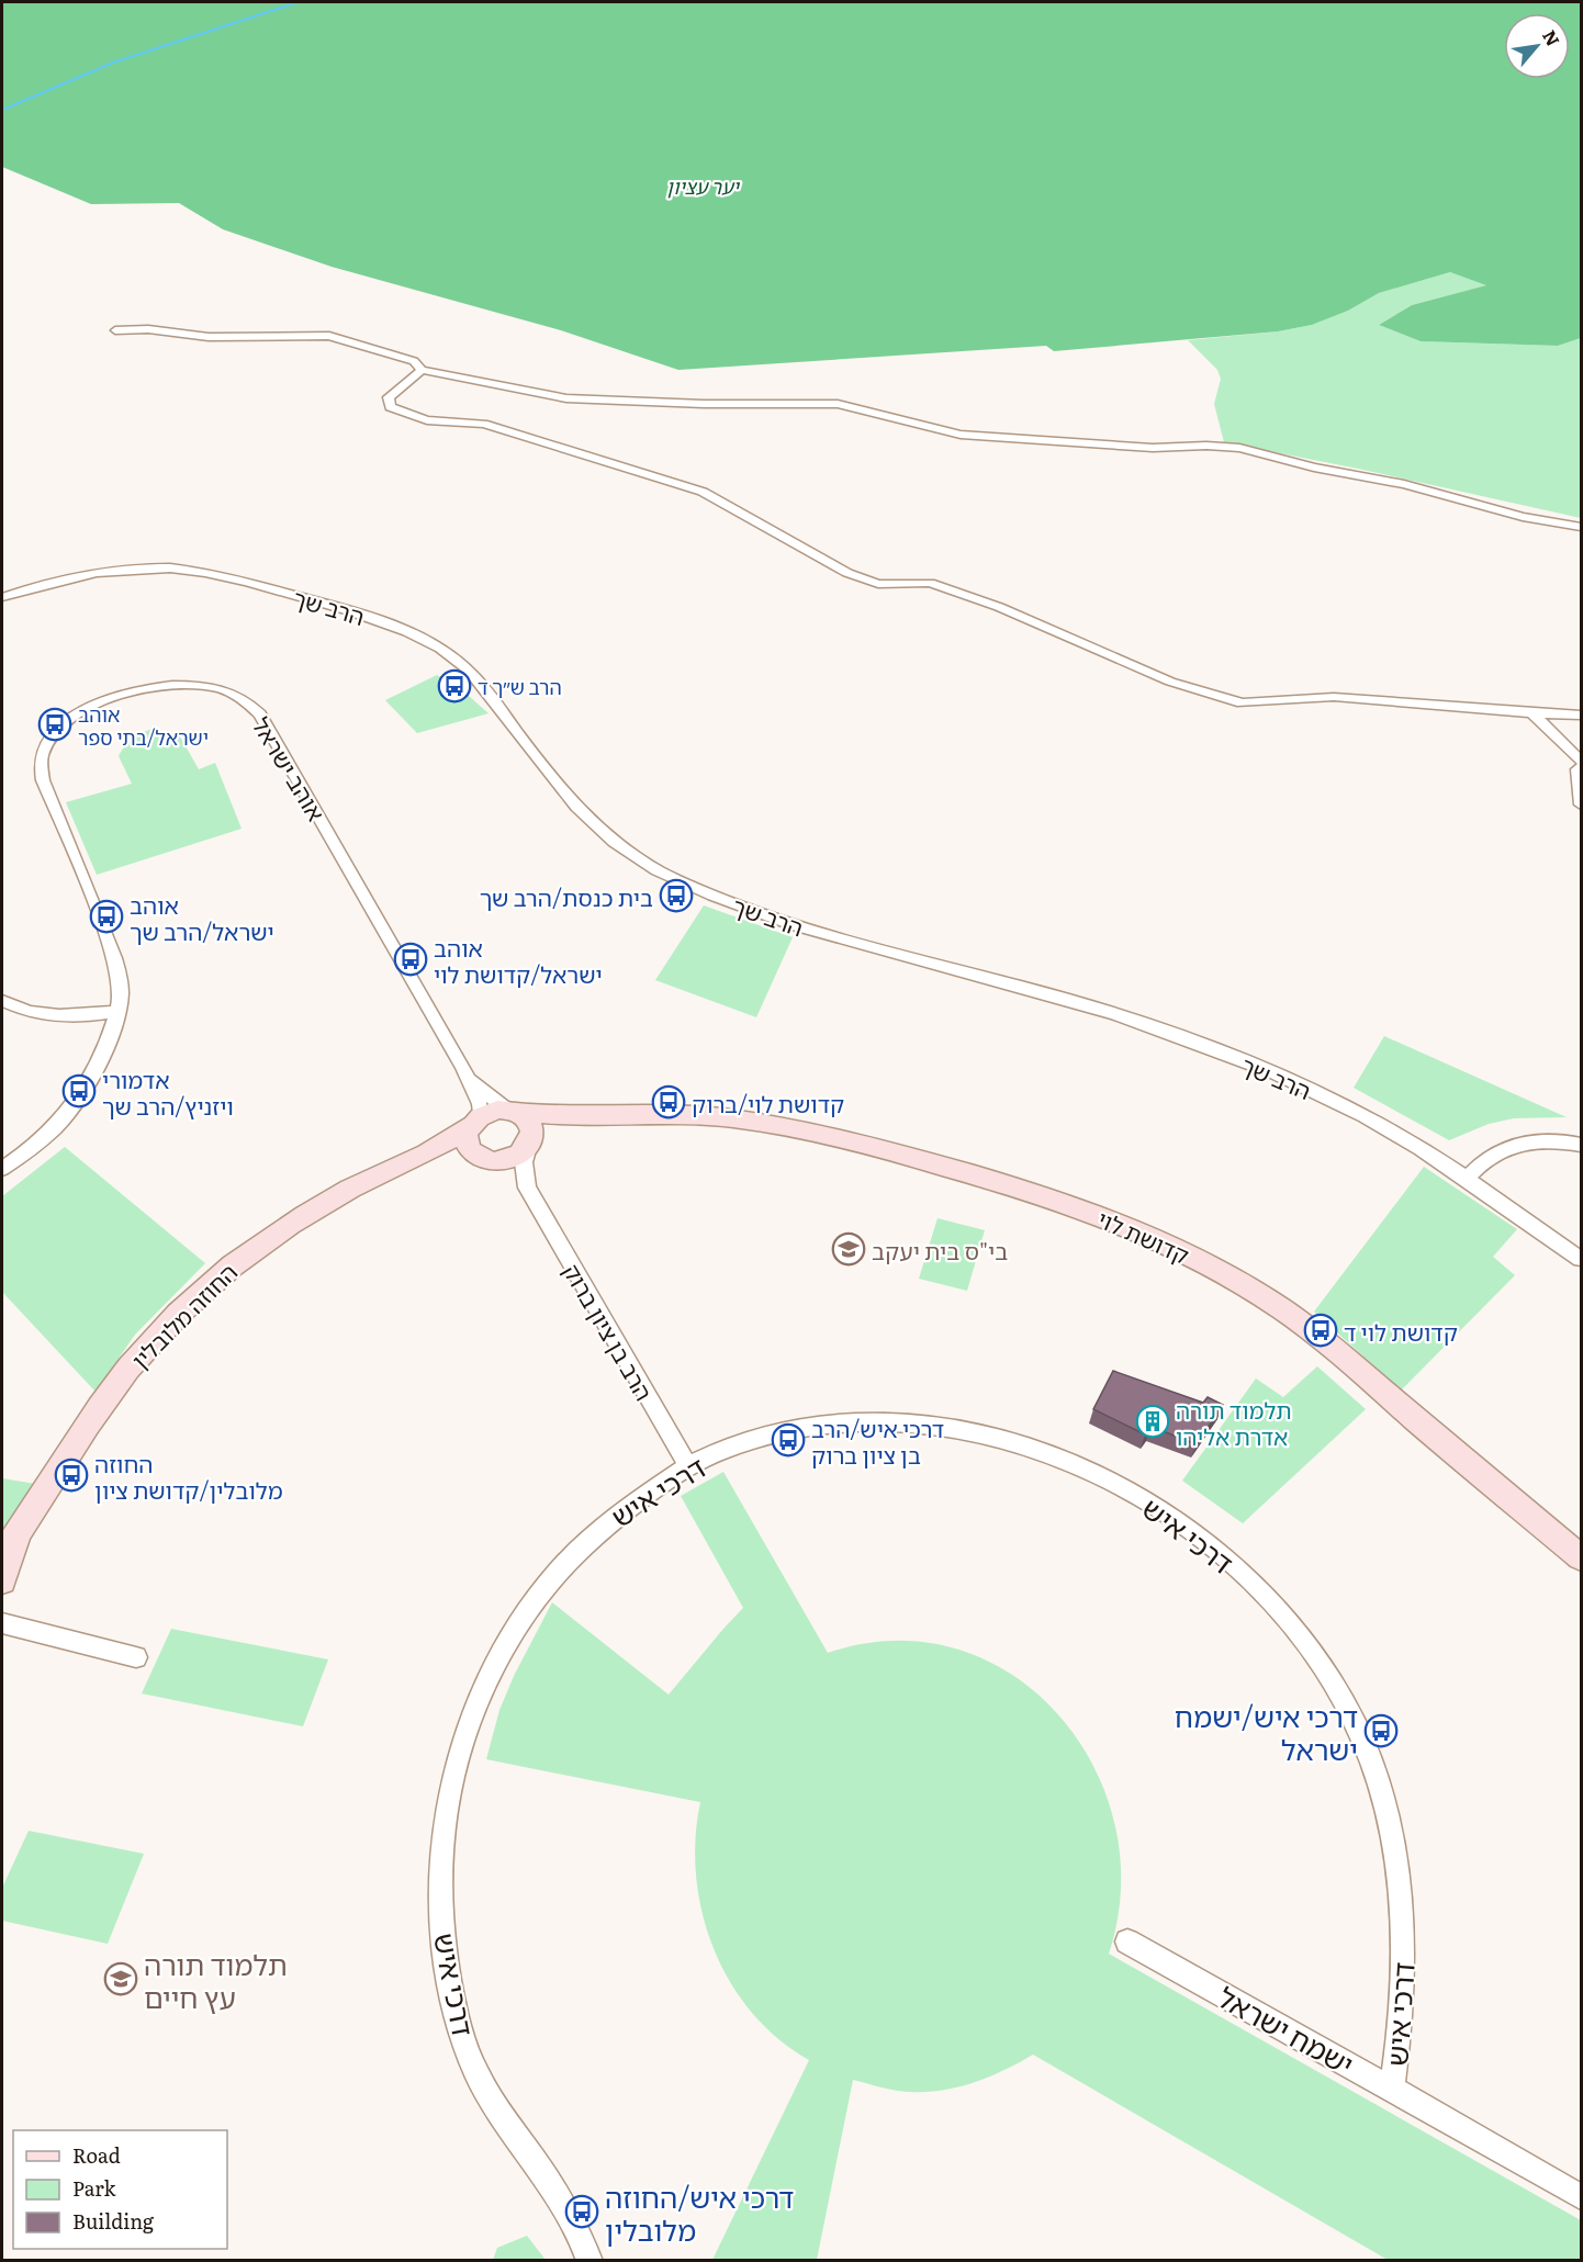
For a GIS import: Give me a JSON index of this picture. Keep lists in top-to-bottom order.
{
  "streets": {
    "street": [
      "הרב שך",
      "אוהב ישראל",
      "קדושת לוי",
      "החוזה מלובלין",
      "הרב בן ציון ברוק",
      "דרכי איש",
      "ישמח ישראל"
    ]
  },
  "crossings": [
    ["אוהב ישראל", "קדושת לוי"],
    ["אוהב ישראל", "החוזה מלובלין"],
    ["אוהב ישראל", "הרב בן ציון ברוק"],
    ["קדושת לוי", "החוזה מלובלין"],
    ["קדושת לוי", "הרב בן ציון ברוק"],
    ["החוזה מלובלין", "הרב בן ציון ברוק"],
    ["הרב בן ציון ברוק", "דרכי איש"],
    ["דרכי איש", "ישמח ישראל"]
  ],
  "parks": ["יער עציון"],
  "places": {
    "bus stop": [
      "הרב ש״ך ד",
      "אוהב ישראל/בתי ספר",
      "בית כנסת/הרב שך",
      "אוהב ישראל/הרב שך",
      "אוהב ישראל/קדושת לוי",
      "אדמורי ויזניץ/הרב שך",
      "קדושת לוי/ברוק",
      "קדושת לוי ד",
      "דרכי איש/הרב בן ציון ברוק",
      "החוזה מלובלין/קדושת ציון",
      "דרכי איש/ישמח ישראל",
      "דרכי איש/החוזה מלובלין"
    ],
    "school or university": ["בי\"ס בית יעקב", "תלמוד תורה עץ חיים"],
    "building": ["תלמוד תורה אדרת אליהו"]
  },
  "legend": ["Road", "Park", "Building"],
  "north": "top right"
}
